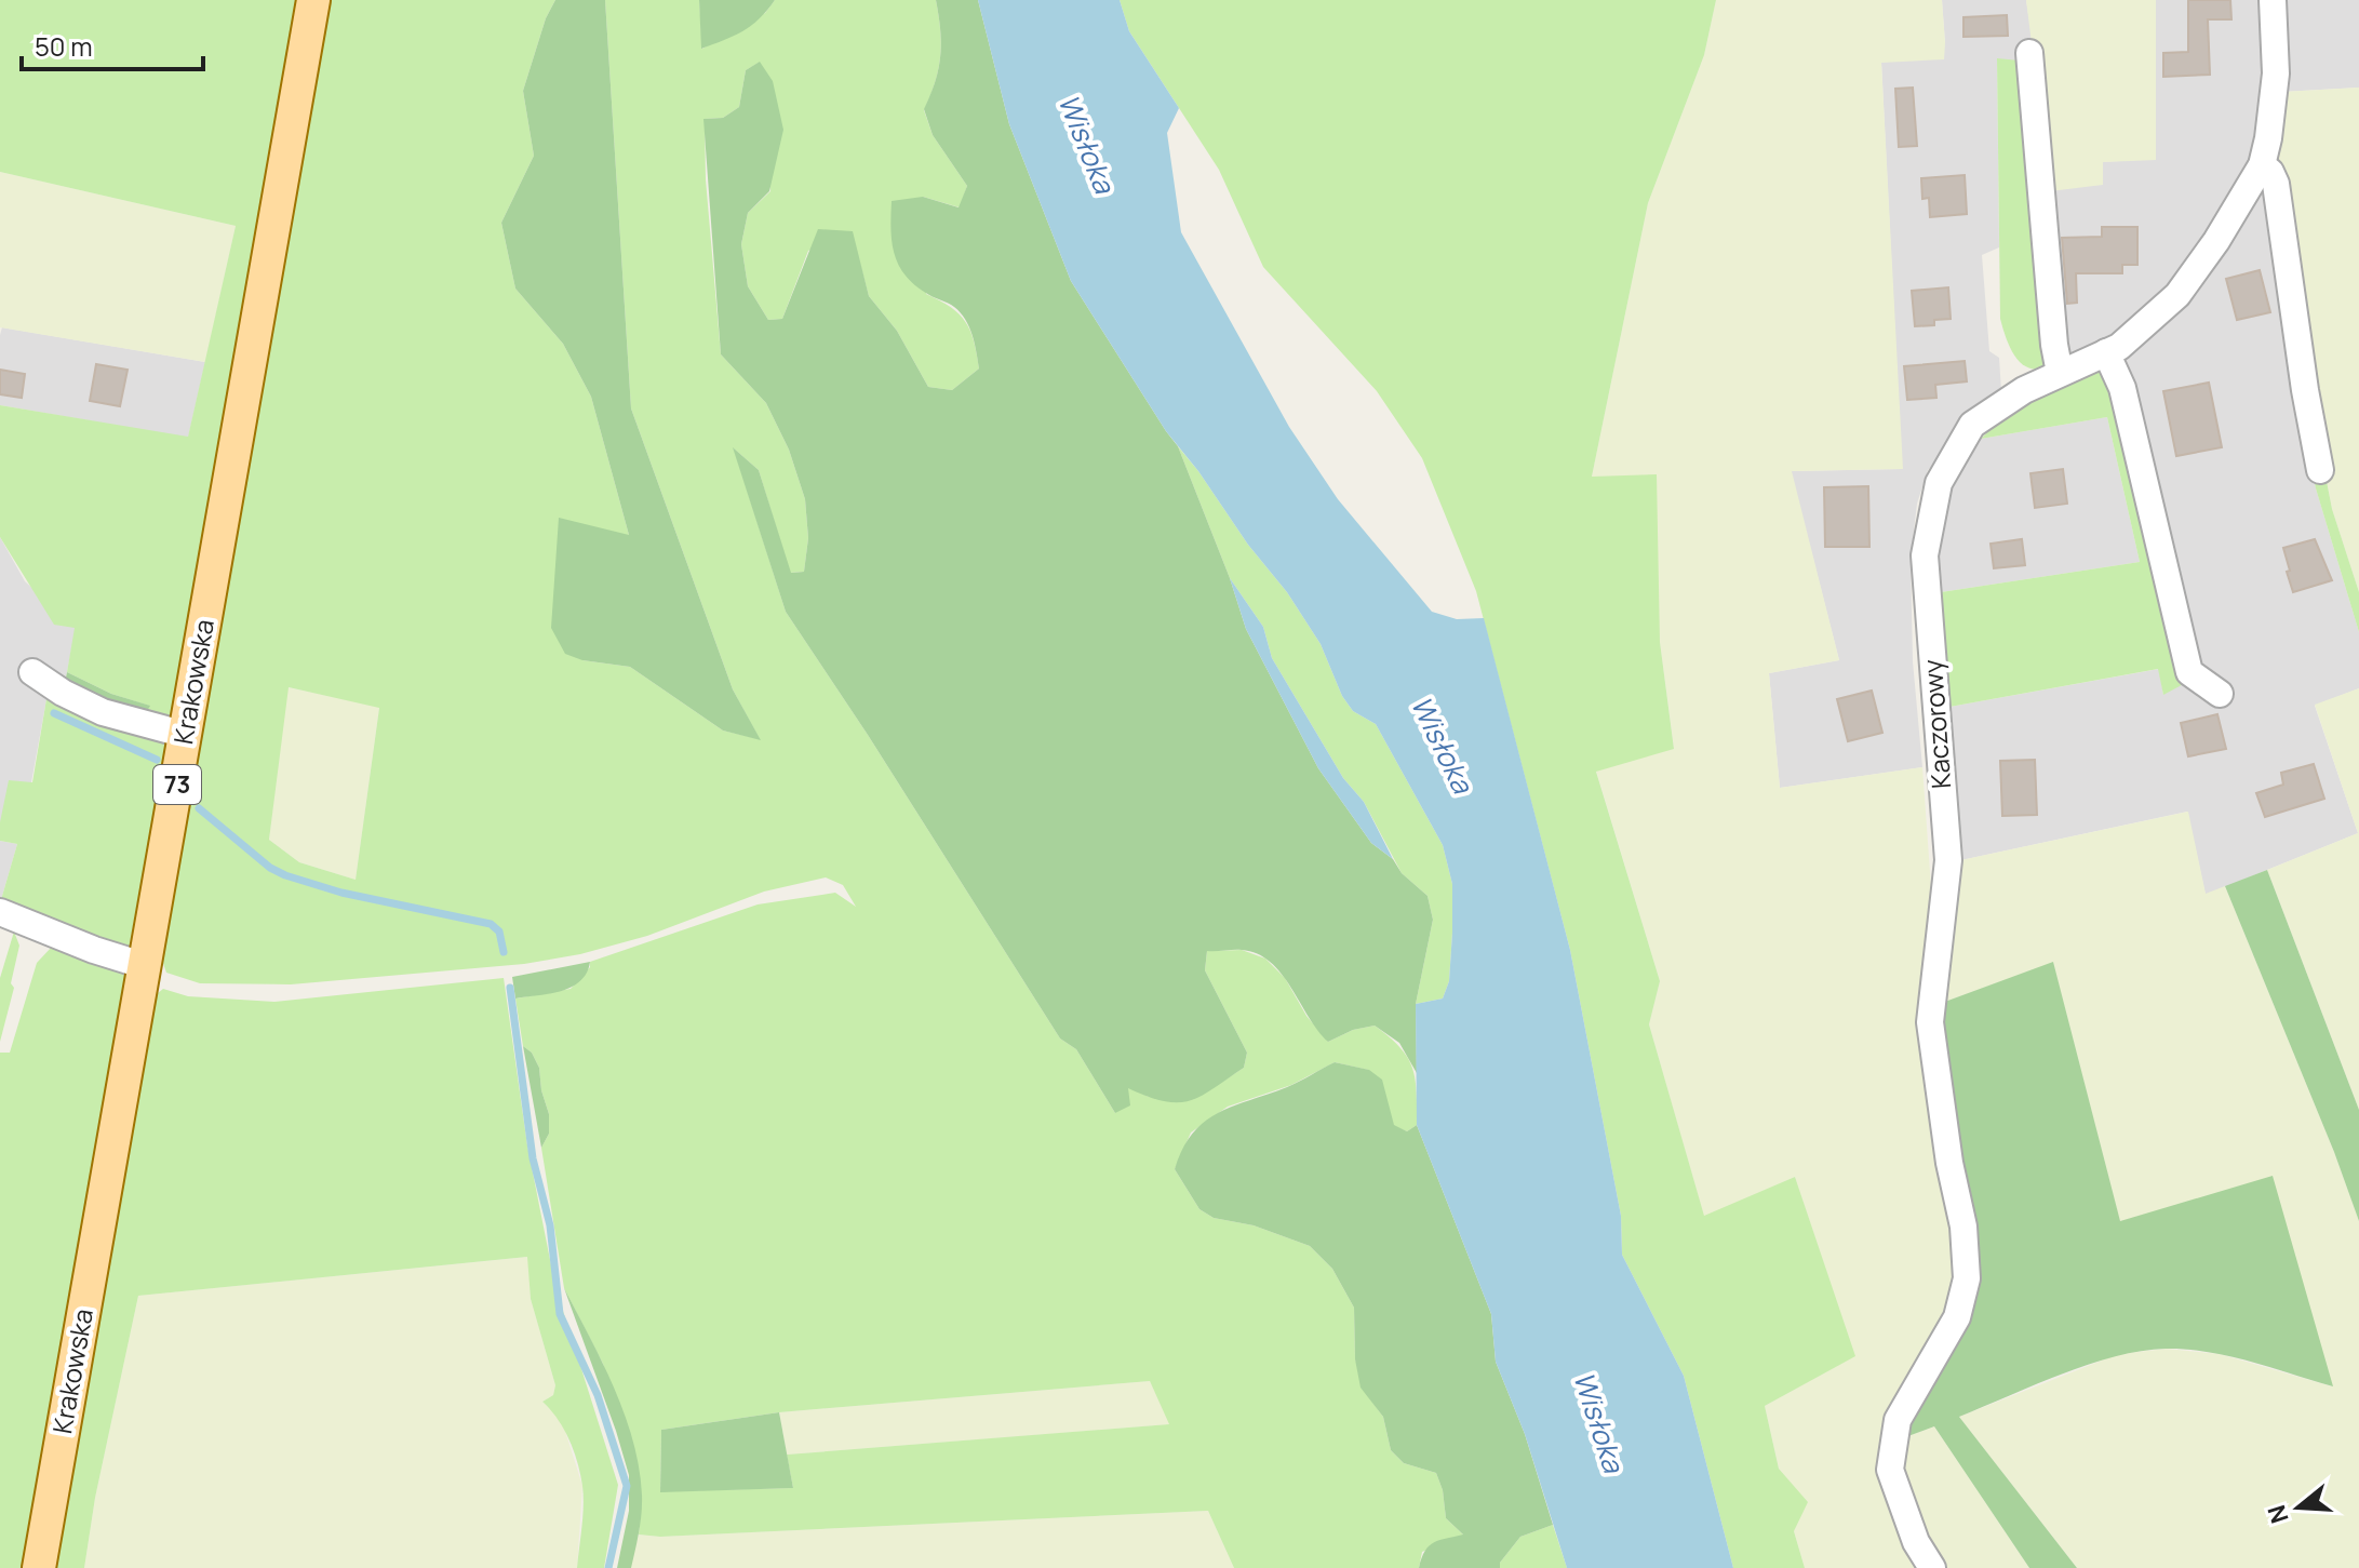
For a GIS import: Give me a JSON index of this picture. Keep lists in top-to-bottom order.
{
  "streets": {
    "main road": ["Krakowska", "73"],
    "street": ["Kaczorowy"]
  },
  "water": ["Wisłoka"],
  "scale_bar": "50 m",
  "north": "left"
}
